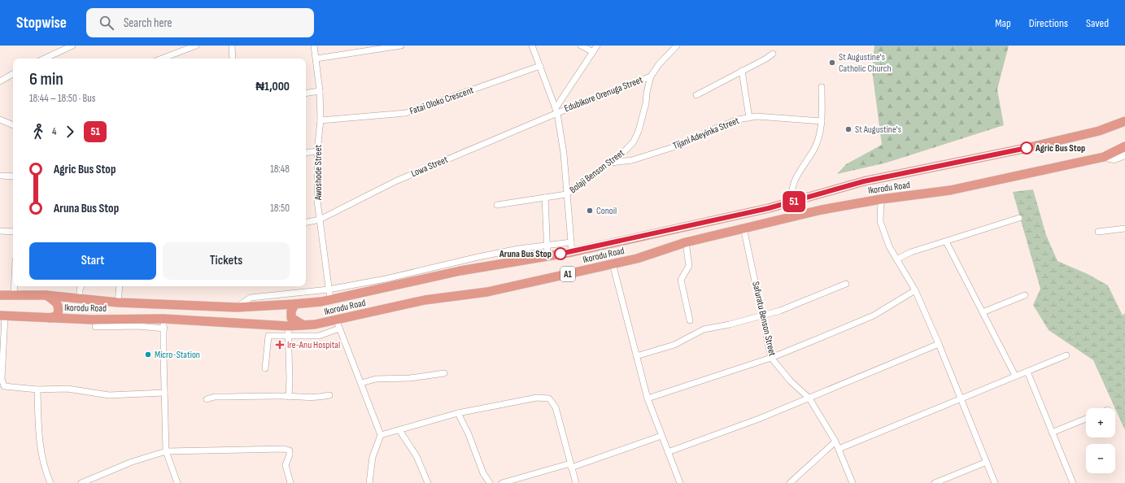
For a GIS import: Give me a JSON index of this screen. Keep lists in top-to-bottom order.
{
  "streets": {
    "highway": ["Ikorodu Road", "A1"],
    "street": [
      "Edubikore Orenuga Street",
      "Fatai Oloko Crescent",
      "Tijani Adeyinka Street",
      "Lowa Street",
      "Bolaji Benson Street",
      "Awoshode Street",
      "Safuratu Benson Street"
    ]
  },
  "crossings": [
    ["Edubikore Orenuga Street", "Lowa Street"],
    ["Edubikore Orenuga Street", "Bolaji Benson Street"],
    ["Fatai Oloko Crescent", "Awoshode Street"],
    ["Tijani Adeyinka Street", "Bolaji Benson Street"],
    ["Lowa Street", "Awoshode Street"],
    ["Awoshode Street", "Ikorodu Road"],
    ["Ikorodu Road", "Safuratu Benson Street"]
  ],
  "places": {
    "other": [
      "St Augustine's Catholic Church",
      "St Augustine's",
      "Agric Bus Stop",
      "Conoil",
      "Aruna Bus Stop",
      "Micro-Station"
    ],
    "health": ["Ire-Anu Hospital"]
  },
  "lines": ["bus line 51"],
  "page": {
    "header": "Stopwise",
    "search": "Search here",
    "nav": ["Map", "Directions", "Saved"],
    "on_map": "51",
    "heading": ["6 min", "18:44 – 18:50 · Bus", "₦1,000"],
    "legs": ["4", "51"],
    "list": [
      {
        "name": "Agric Bus Stop",
        "value": "18:48"
      },
      {
        "name": "Aruna Bus Stop",
        "value": "18:50"
      }
    ],
    "buttons": ["Start", "Tickets"],
    "map_buttons": ["+", "−"]
  }
}
